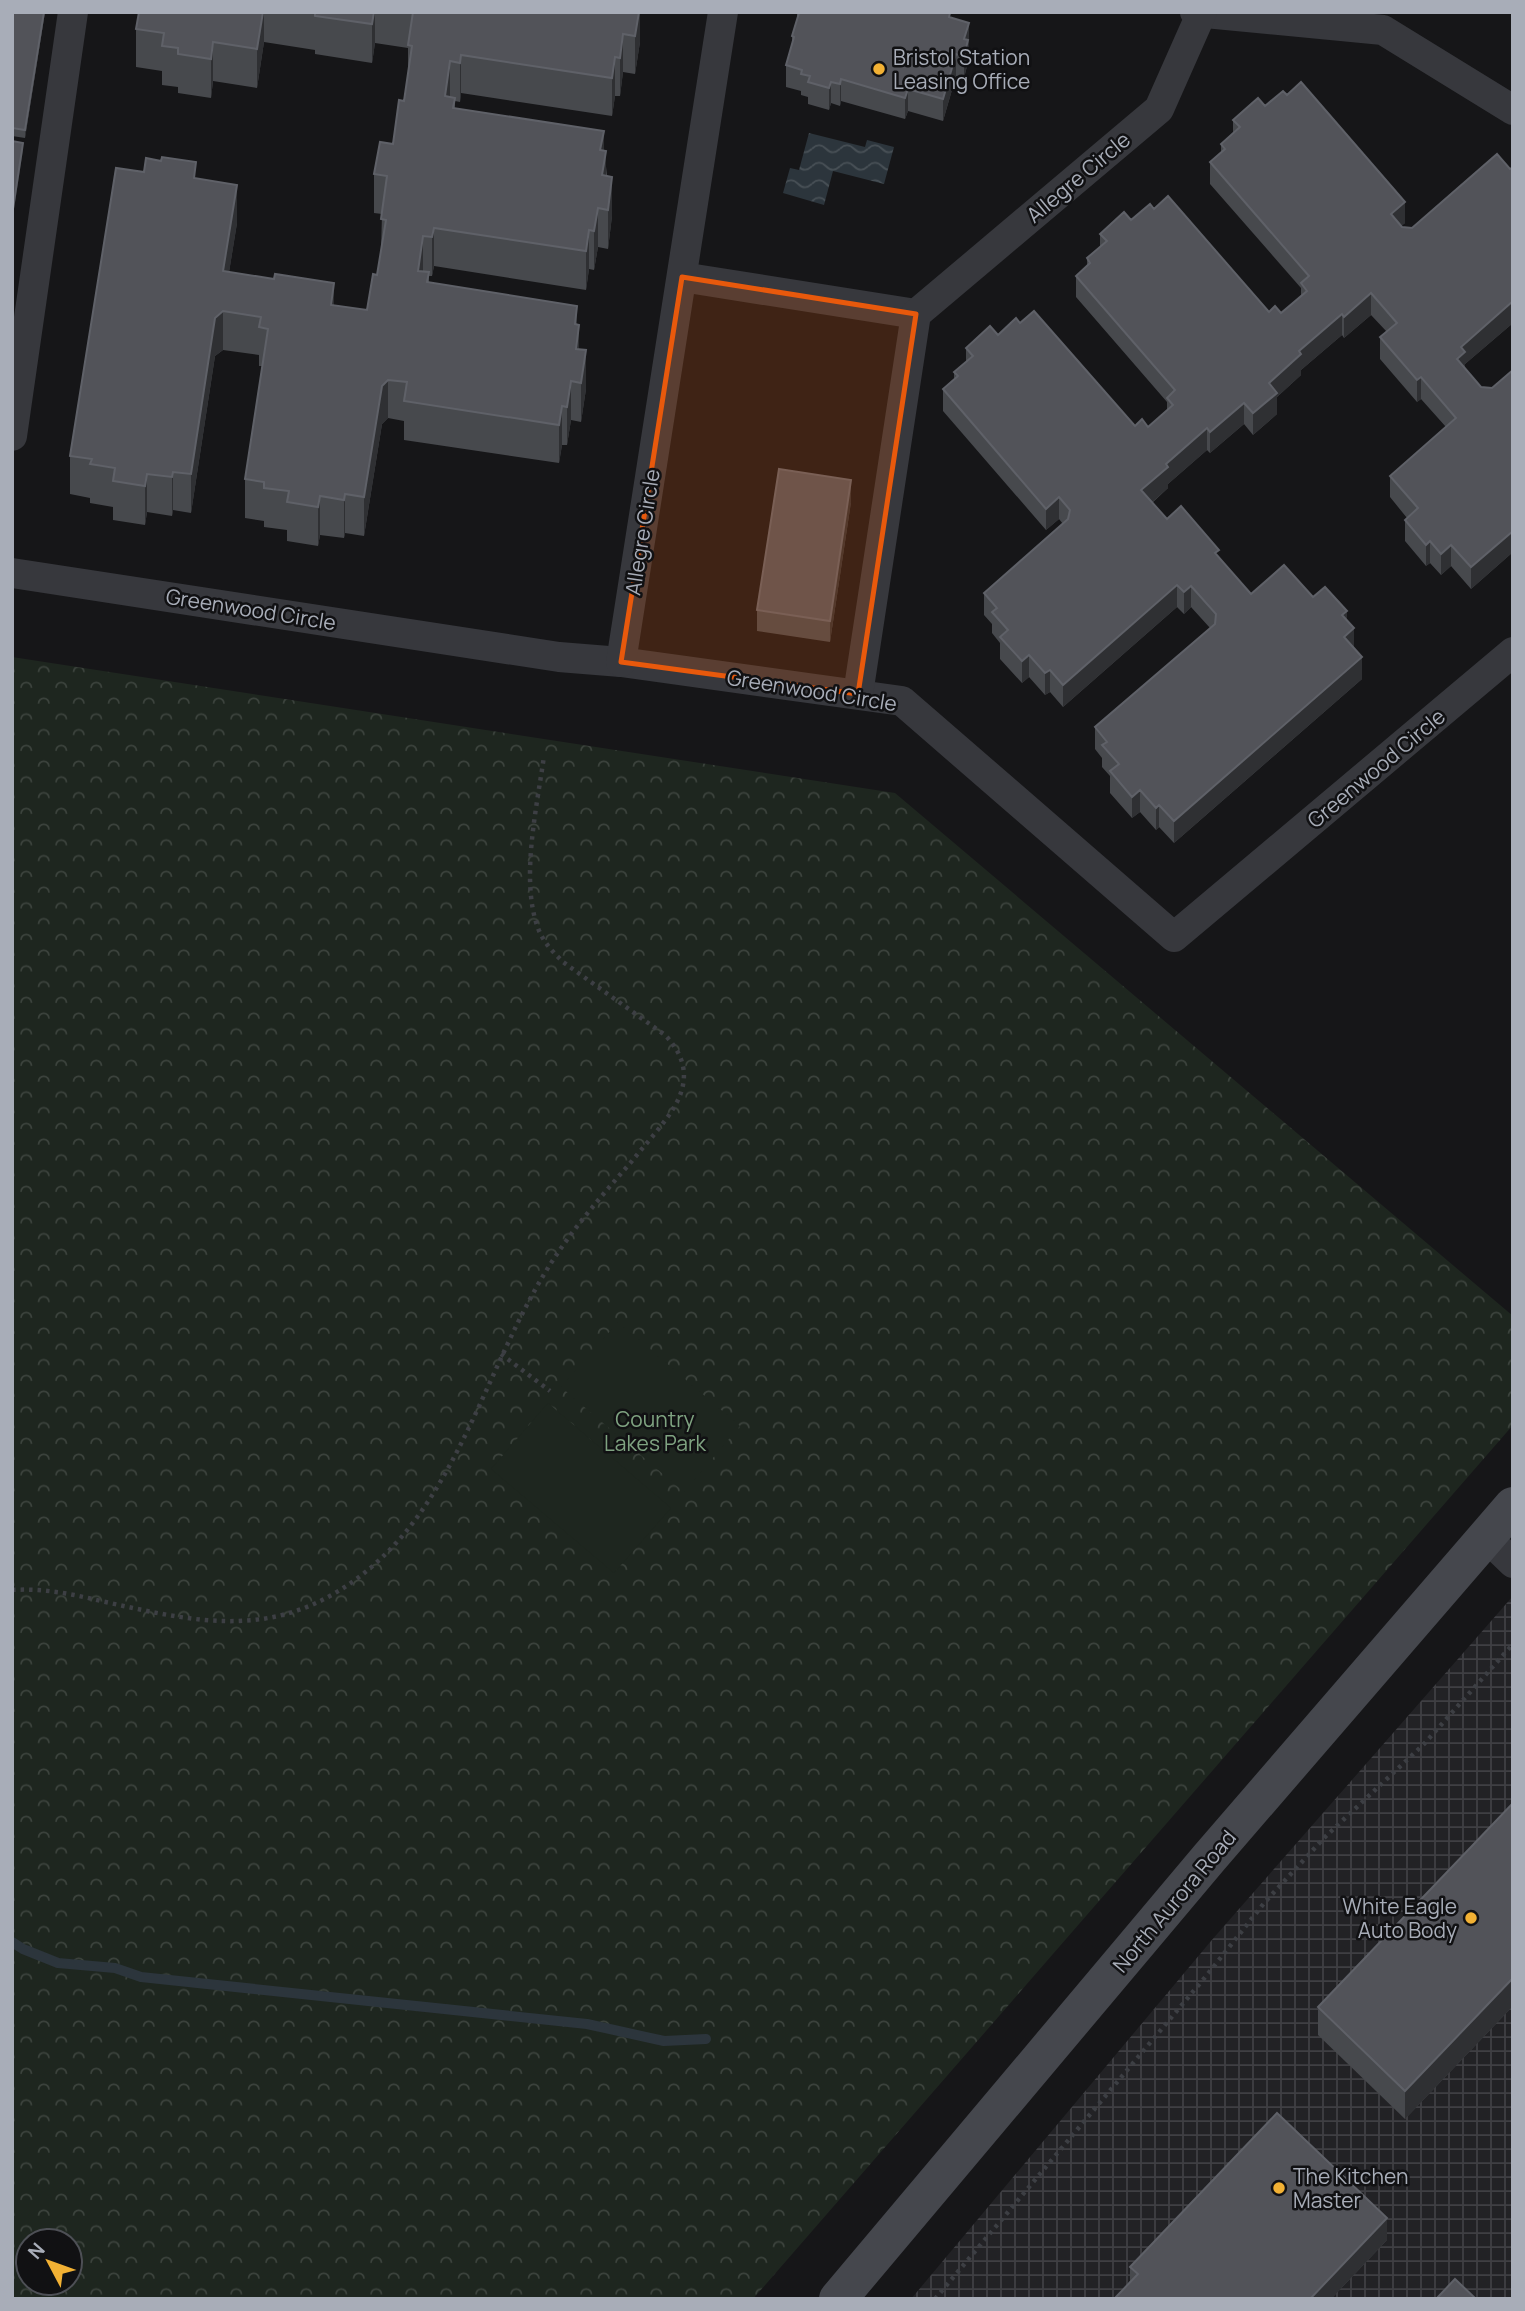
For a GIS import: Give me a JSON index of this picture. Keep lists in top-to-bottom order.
{
  "streets": {
    "main road": ["North Aurora Road"],
    "street": ["Allegre Circle", "Greenwood Circle"]
  },
  "crossings": [
    ["Allegre Circle", "Greenwood Circle"]
  ],
  "parks": ["Country Lakes Park"],
  "places": ["Bristol Station Leasing Office", "White Eagle Auto Body", "The Kitchen Master"],
  "north": "top left"
}
